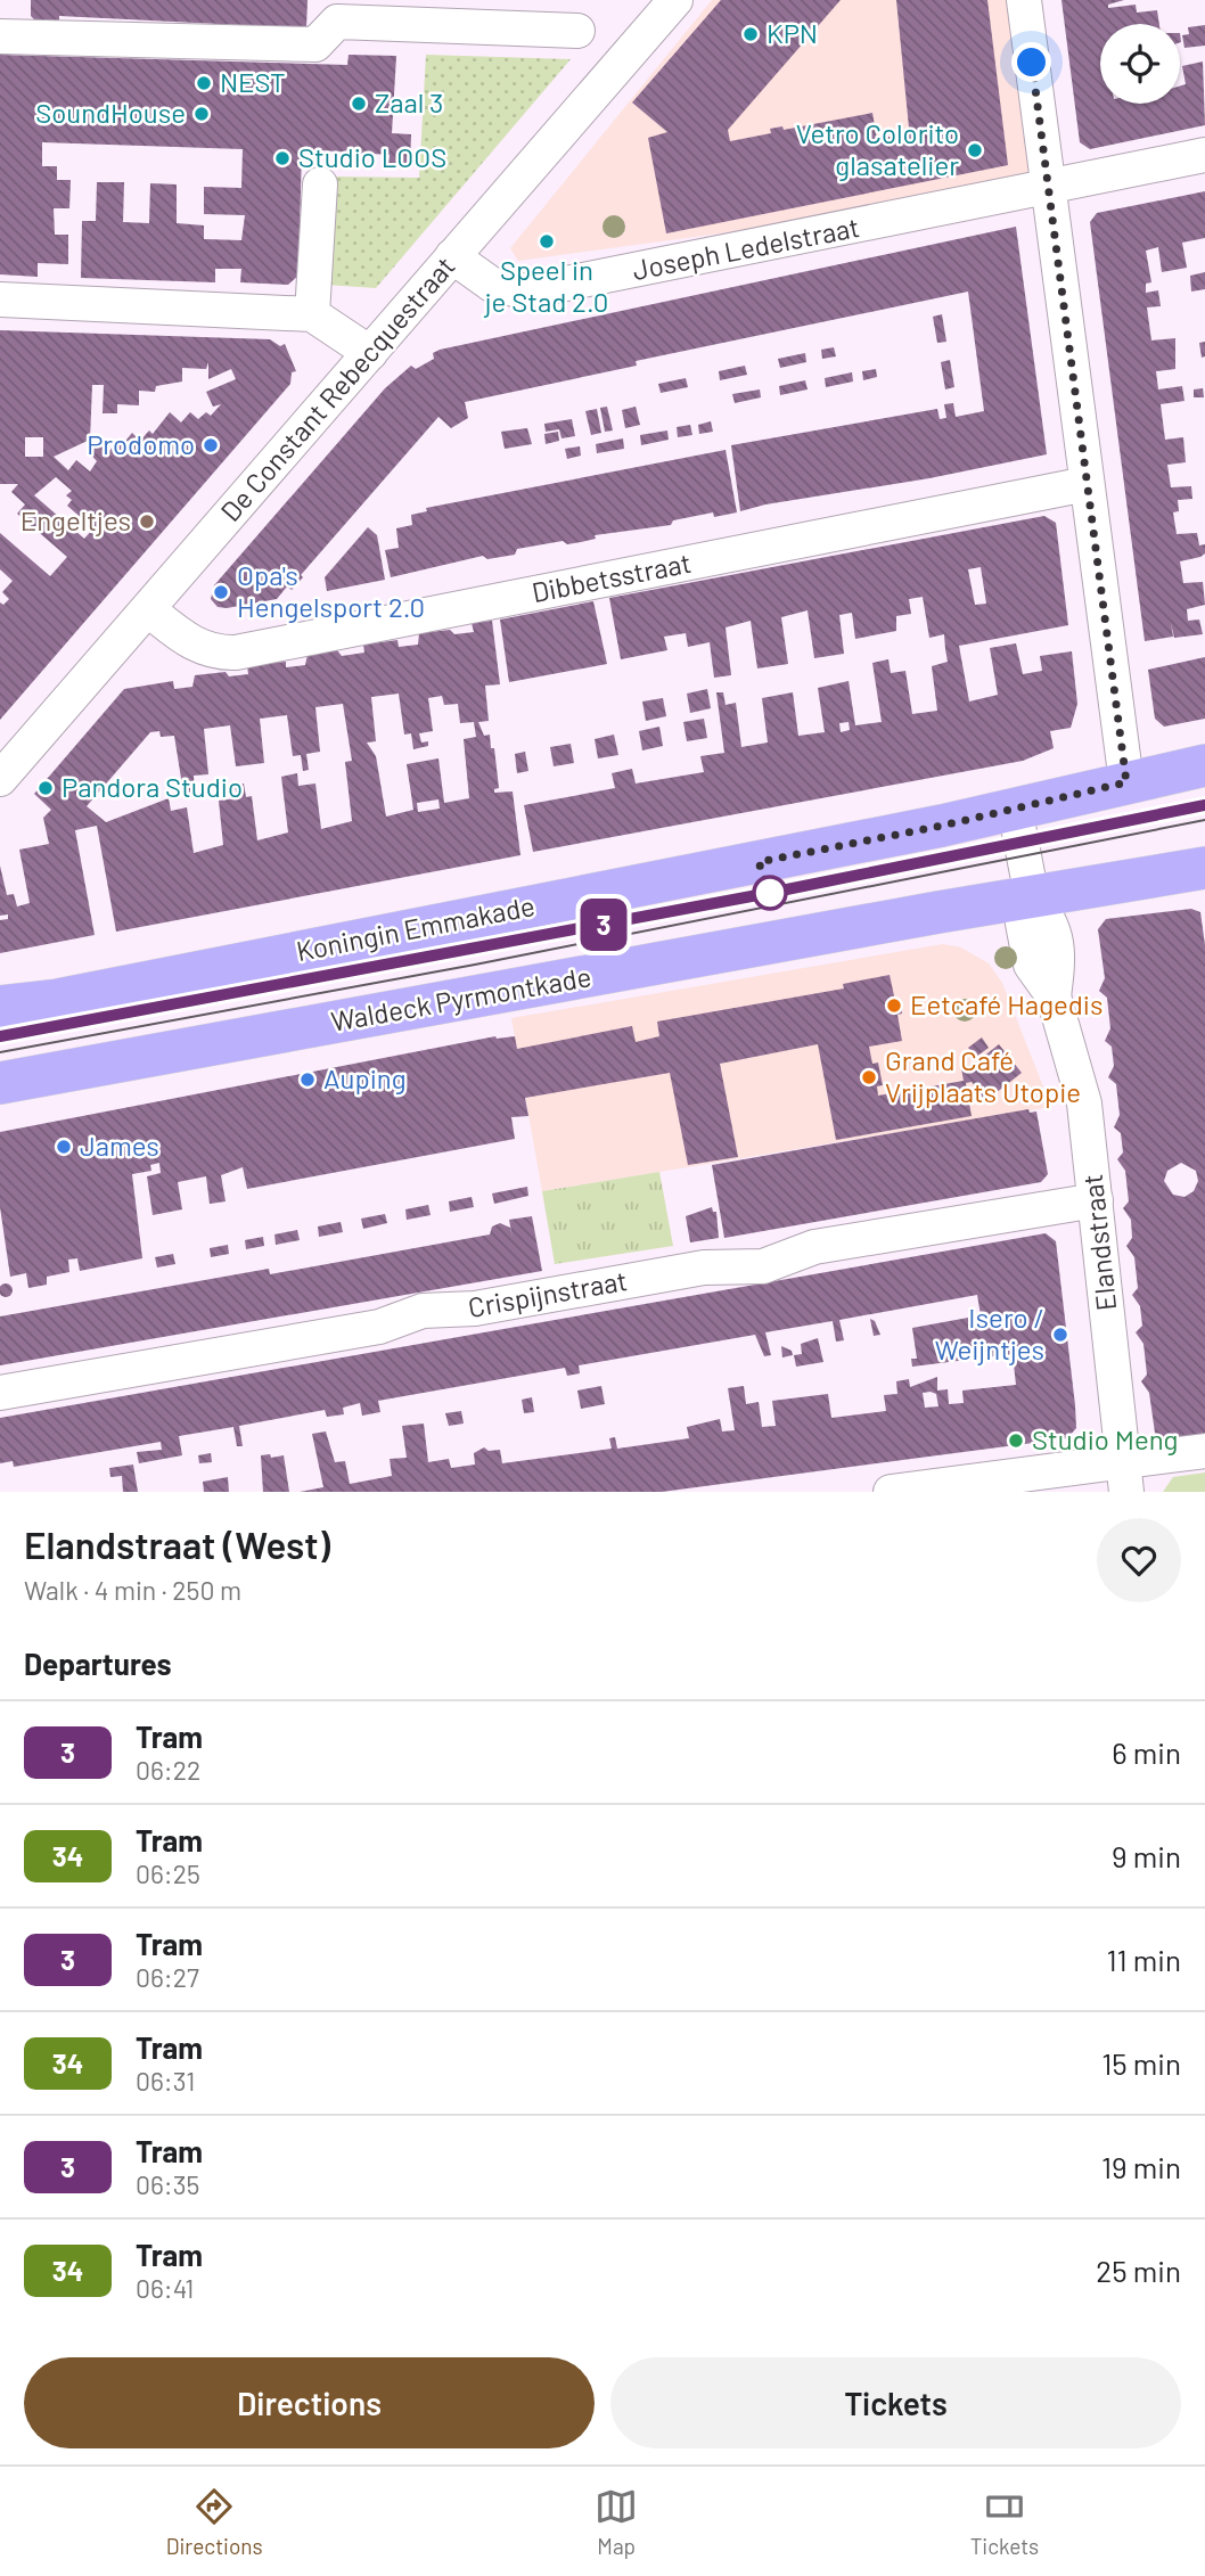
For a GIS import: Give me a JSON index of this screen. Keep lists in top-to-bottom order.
{
  "streets": {
    "main road": ["Koningin Emmakade", "Waldeck Pyrmontkade"],
    "street": [
      "Joseph Ledelstraat",
      "De Constant Rebecquestraat",
      "Dibbetsstraat",
      "Elandstraat",
      "Crispijnstraat"
    ]
  },
  "crossings": [
    ["Joseph Ledelstraat", "De Constant Rebecquestraat"],
    ["De Constant Rebecquestraat", "Dibbetsstraat"],
    ["Koningin Emmakade", "Elandstraat"],
    ["Waldeck Pyrmontkade", "Elandstraat"],
    ["Elandstraat", "Crispijnstraat"]
  ],
  "places": [
    "KPN",
    "NEST",
    "Zaal 3",
    "SoundHouse",
    "Vetro Colorito glasatelier",
    "Studio LOOS",
    "Speel in je Stad 2.0",
    "Prodomo",
    "Engeltjes",
    "Opa's Hengelsport 2.0",
    "Pandora Studio",
    "Eetcafé Hagedis",
    "Grand Café Vrijplaats Utopie",
    "Auping",
    "James",
    "Isero / Weijntjes",
    "Studio Meng"
  ],
  "lines": ["tram line 3"],
  "page": {
    "on_map": "3",
    "heading": [
      ["Elandstraat (West)", "Walk · 4 min · 250 m"],
      "Departures"
    ],
    "list": [
      {
        "mark": "3",
        "name": "Tram",
        "note": "06:22",
        "value": "6 min"
      },
      {
        "mark": "34",
        "name": "Tram",
        "note": "06:25",
        "value": "9 min"
      },
      {
        "mark": "3",
        "name": "Tram",
        "note": "06:27",
        "value": "11 min"
      },
      {
        "mark": "34",
        "name": "Tram",
        "note": "06:31",
        "value": "15 min"
      },
      {
        "mark": "3",
        "name": "Tram",
        "note": "06:35",
        "value": "19 min"
      },
      {
        "mark": "34",
        "name": "Tram",
        "note": "06:41",
        "value": "25 min"
      }
    ],
    "buttons": ["Directions", "Tickets"],
    "tabs": ["Directions", "Map", "Tickets"]
  }
}
